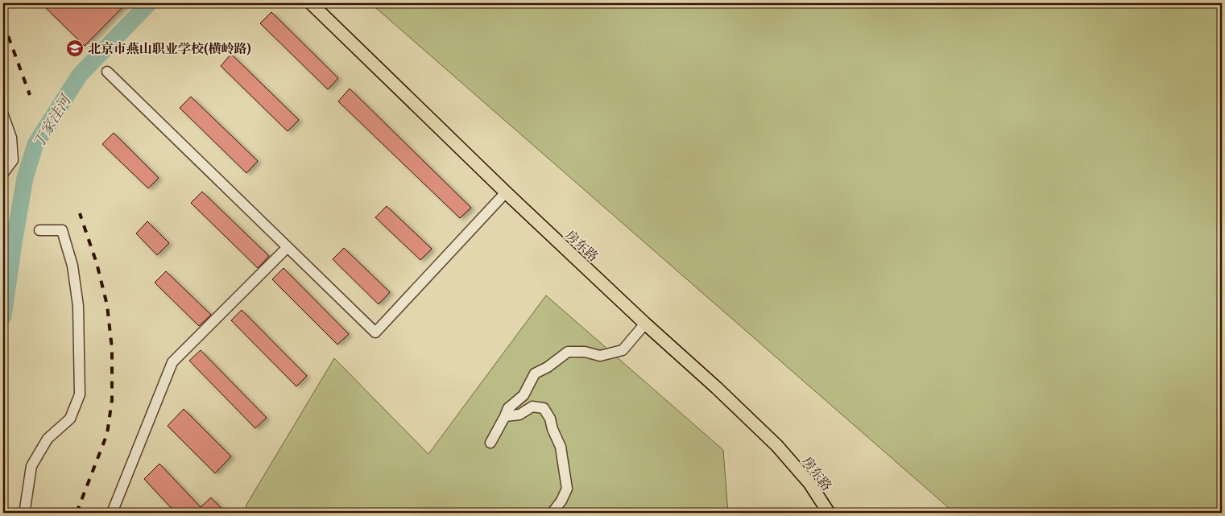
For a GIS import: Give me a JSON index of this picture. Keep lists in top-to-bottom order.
{
  "streets": {
    "main road": ["房东路"]
  },
  "water": ["丁家洼河"],
  "places": {
    "school or university": ["北京市燕山职业学校(横岭路)"]
  }
}
